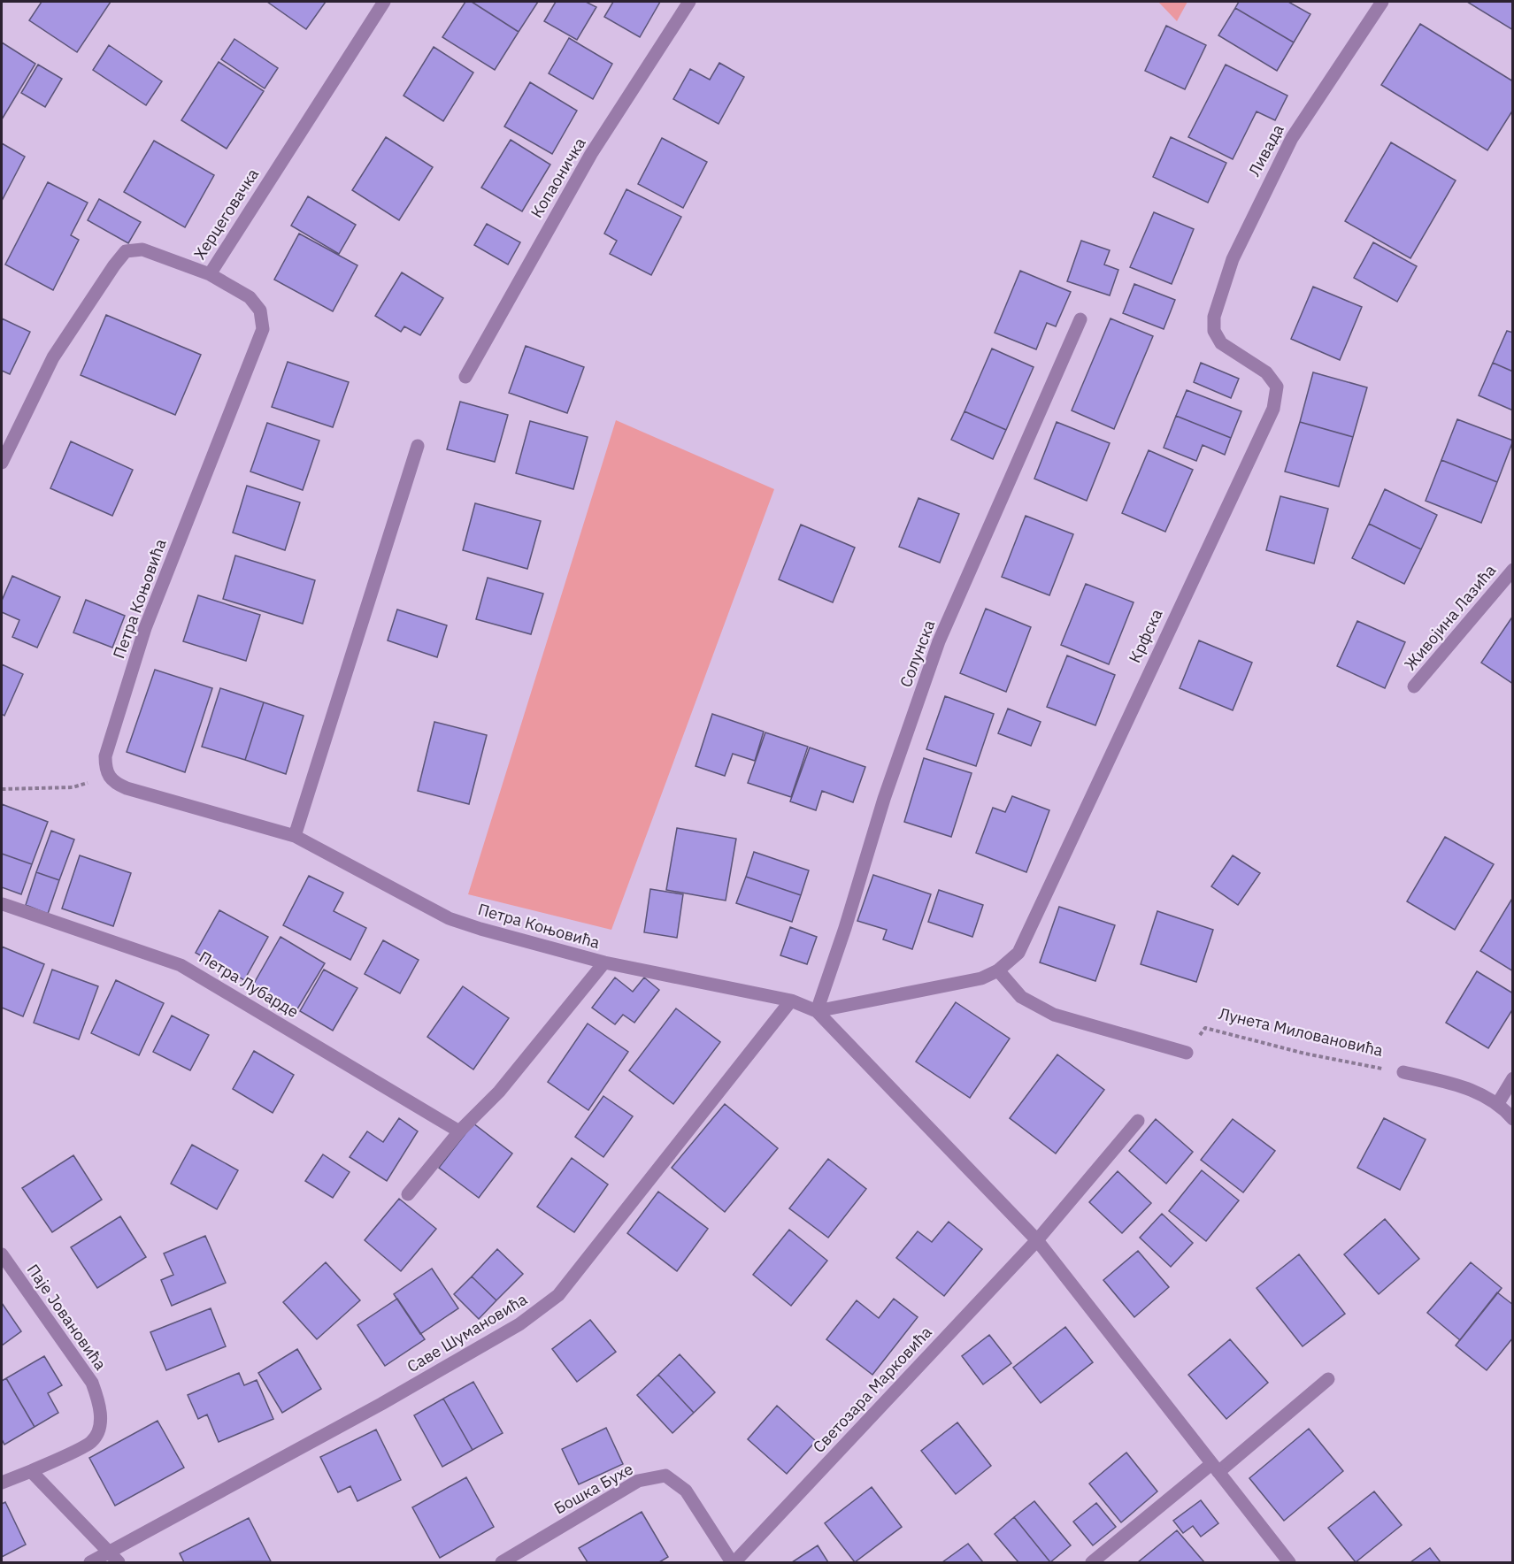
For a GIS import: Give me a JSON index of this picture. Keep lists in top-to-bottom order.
{
  "streets": {
    "street": [
      "Ливада",
      "Копаоничка",
      "Херцеговачка",
      "Петра Коњовића",
      "Живојина Лазића",
      "Крфска",
      "Солунска",
      "Петра Лубарде",
      "Паје Јовановића",
      "Саве Шумановића",
      "Светозара Марковића",
      "Бошка Бухе"
    ],
    "path": ["Лунета Миловановића"]
  },
  "crossings": [
    ["Ливада", "Крфска"],
    ["Херцеговачка", "Петра Коњовића"],
    ["Петра Коњовића", "Саве Шумановића"],
    ["Светозара Марковића", "Бошка Бухе"]
  ]
}
